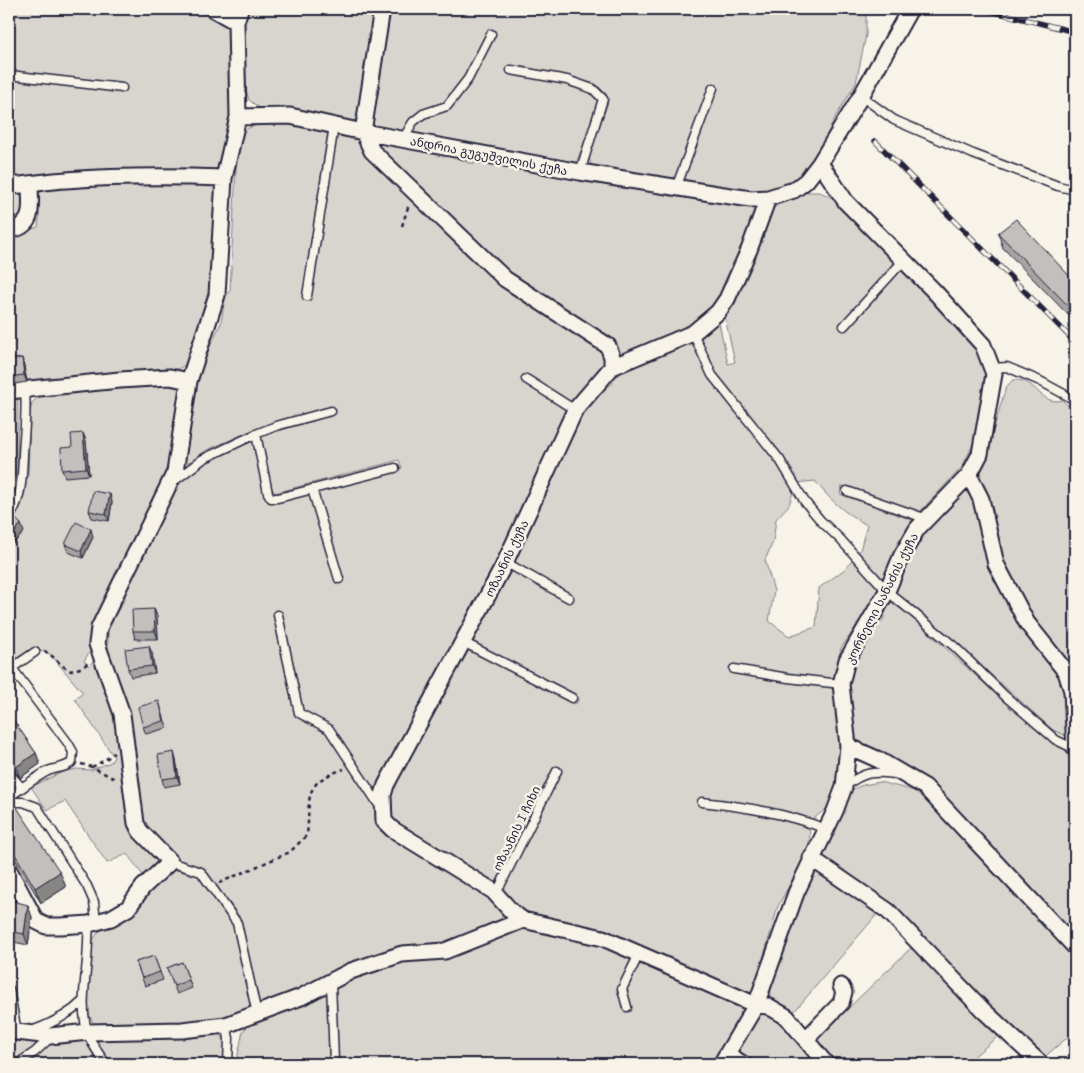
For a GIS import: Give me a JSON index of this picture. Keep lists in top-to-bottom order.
{
  "streets": {
    "street": ["ანდრია გუგუშვილის ქუჩა", "ოზაანის ქუჩა", "კორნელი სანაძის ქუჩა"],
    "lane": ["ოზაანის I ჩიხი"]
  },
  "crossings": [
    ["ანდრია გუგუშვილის ქუჩა", "ოზაანის ქუჩა"],
    ["ანდრია გუგუშვილის ქუჩა", "კორნელი სანაძის ქუჩა"]
  ]
}
